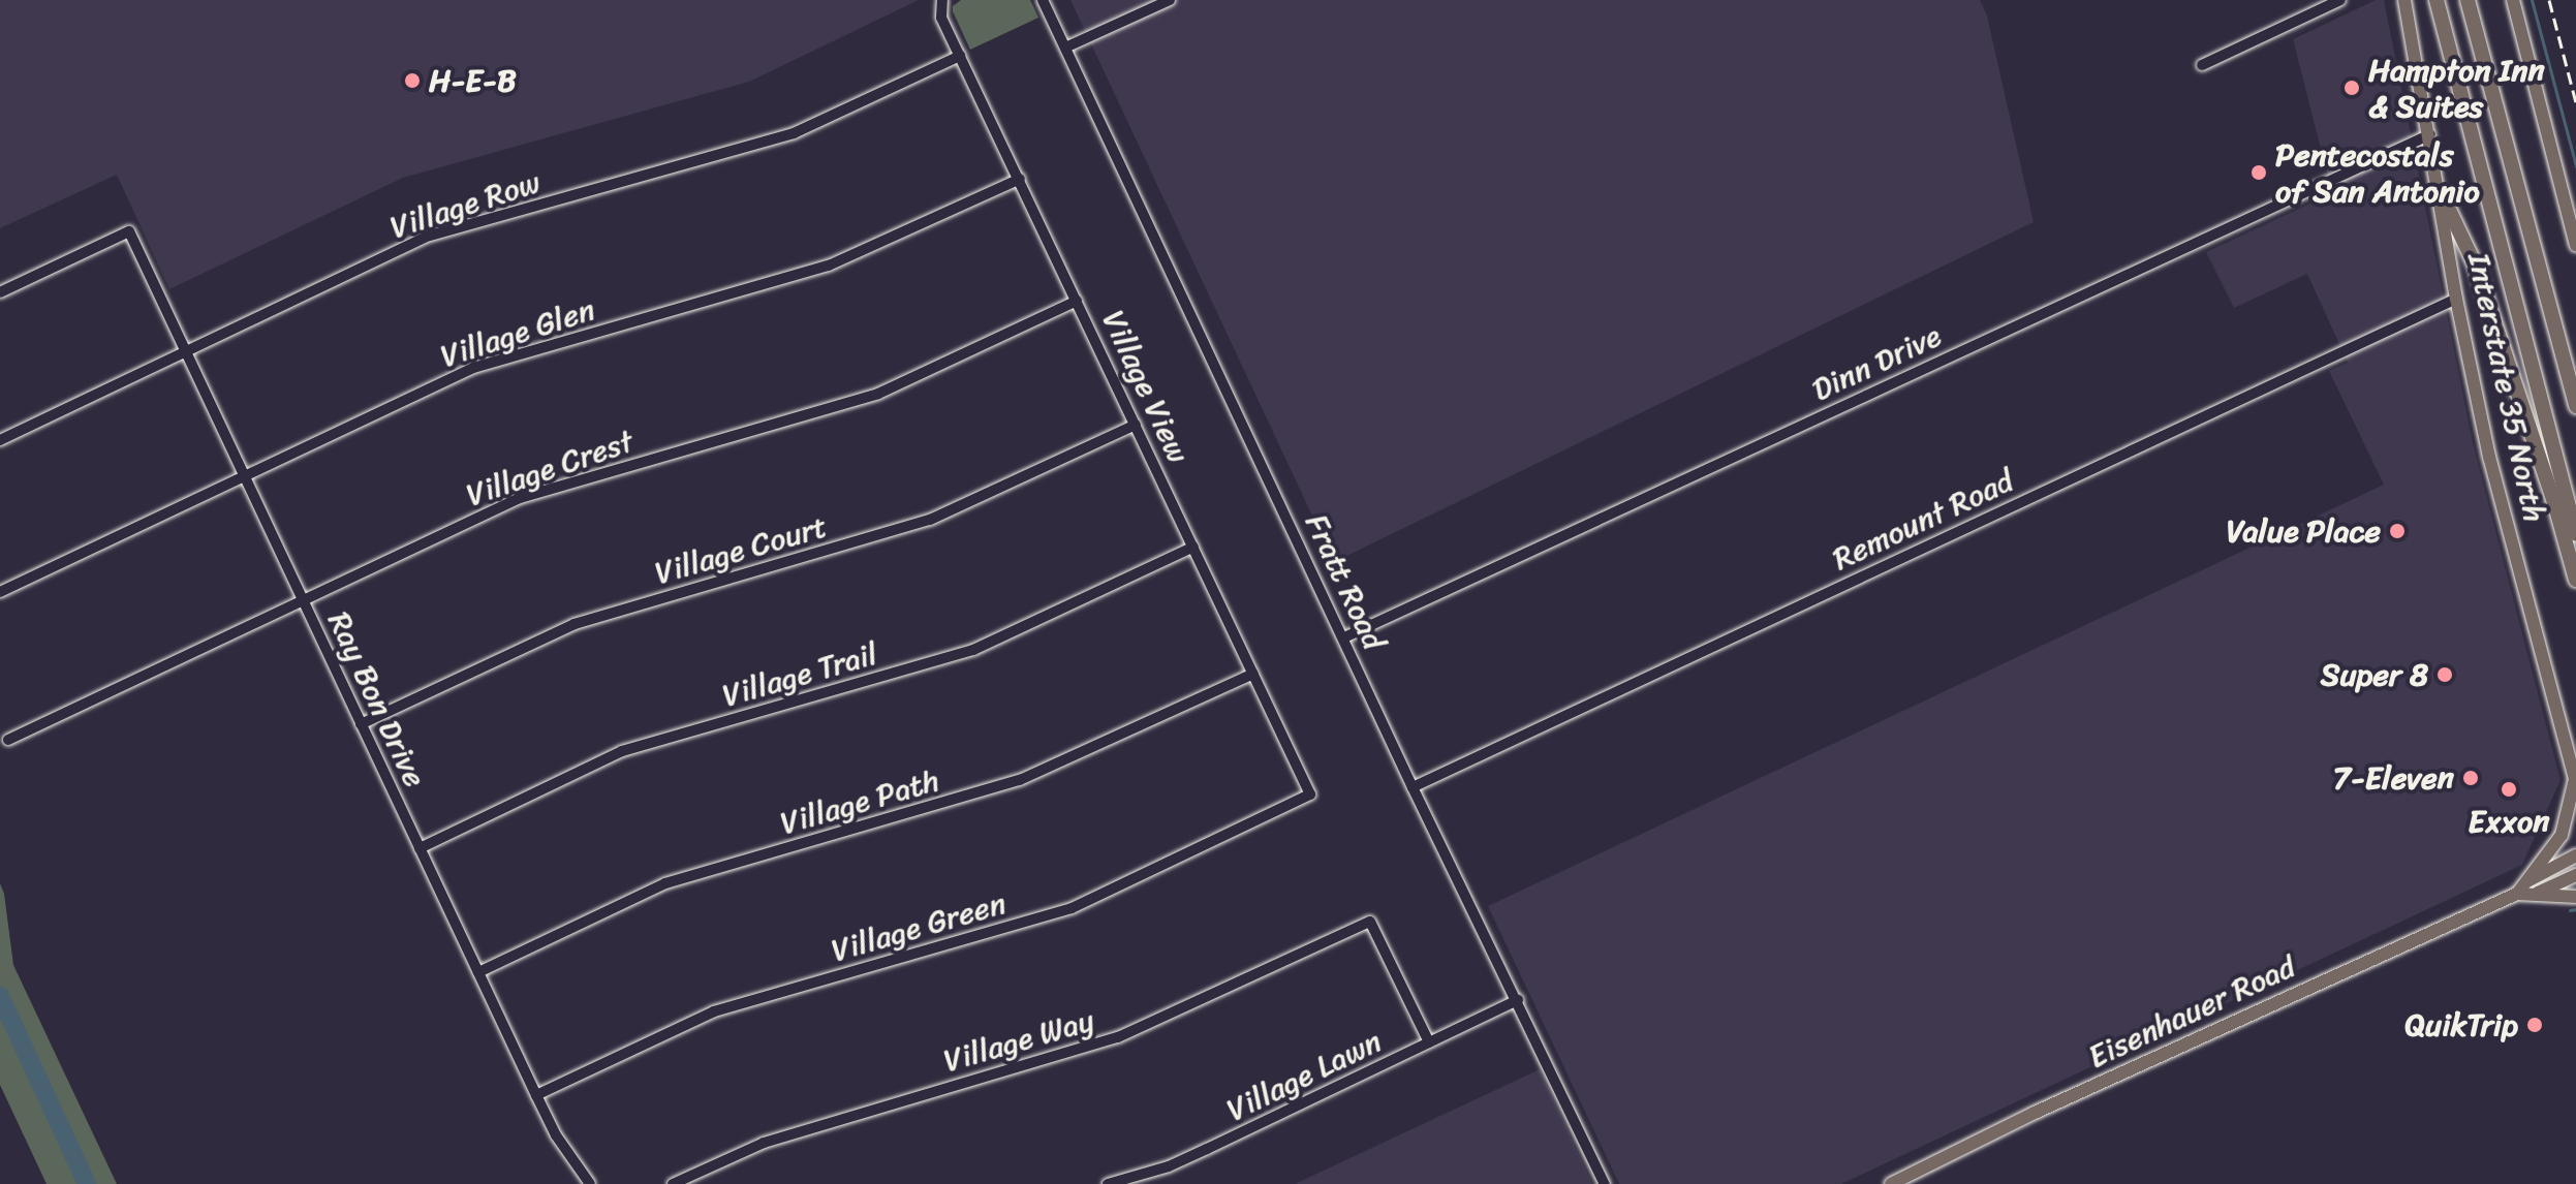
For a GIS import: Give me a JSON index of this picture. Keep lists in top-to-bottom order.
{
  "streets": {
    "main road": ["Interstate 35 North", "Eisenhauer Road"],
    "street": [
      "Village Row",
      "Village Glen",
      "Dinn Drive",
      "Village View",
      "Village Crest",
      "Remount Road",
      "Village Court",
      "Fratt Road",
      "Village Trail",
      "Ray Bon Drive",
      "Village Path",
      "Village Green",
      "Village Way",
      "Village Lawn"
    ]
  },
  "crossings": [
    ["Village Row", "Village View"],
    ["Village Row", "Ray Bon Drive"],
    ["Village Glen", "Village View"],
    ["Village Glen", "Ray Bon Drive"],
    ["Dinn Drive", "Interstate 35 North"],
    ["Dinn Drive", "Fratt Road"],
    ["Village View", "Village Crest"],
    ["Village View", "Village Court"],
    ["Village View", "Village Trail"],
    ["Village View", "Village Path"],
    ["Village View", "Village Green"],
    ["Interstate 35 North", "Remount Road"],
    ["Village Crest", "Ray Bon Drive"],
    ["Remount Road", "Fratt Road"],
    ["Village Court", "Ray Bon Drive"],
    ["Fratt Road", "Village Lawn"],
    ["Village Trail", "Ray Bon Drive"],
    ["Ray Bon Drive", "Village Path"],
    ["Ray Bon Drive", "Village Green"],
    ["Village Way", "Village Lawn"]
  ],
  "places": [
    "H-E-B",
    "Hampton Inn & Suites",
    "Pentecostals of San Antonio",
    "Value Place",
    "Super 8",
    "7-Eleven",
    "Exxon",
    "QuikTrip"
  ]
}
